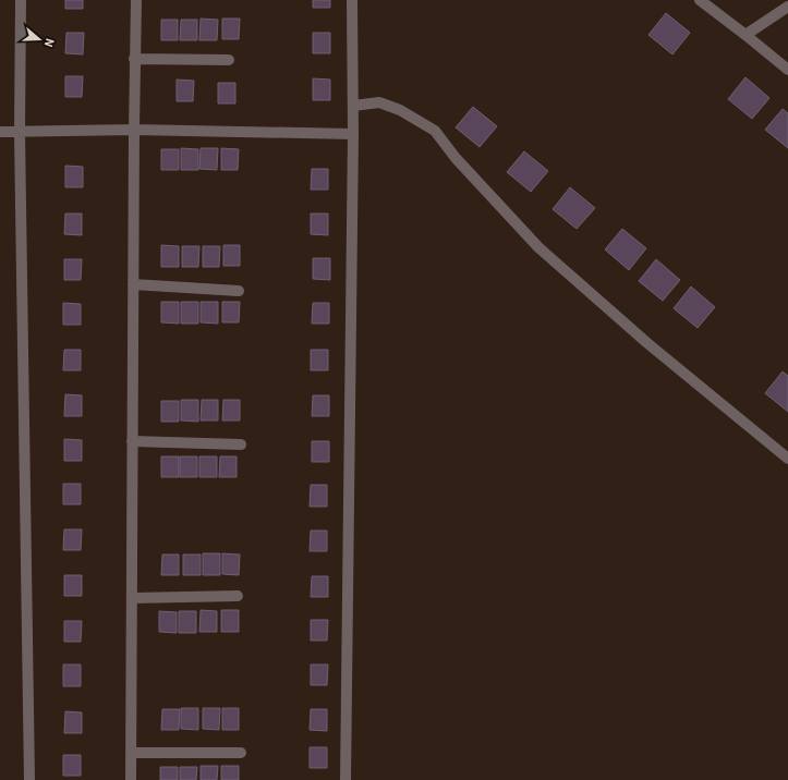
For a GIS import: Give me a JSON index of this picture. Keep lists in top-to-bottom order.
{
  "north": "right"
}
